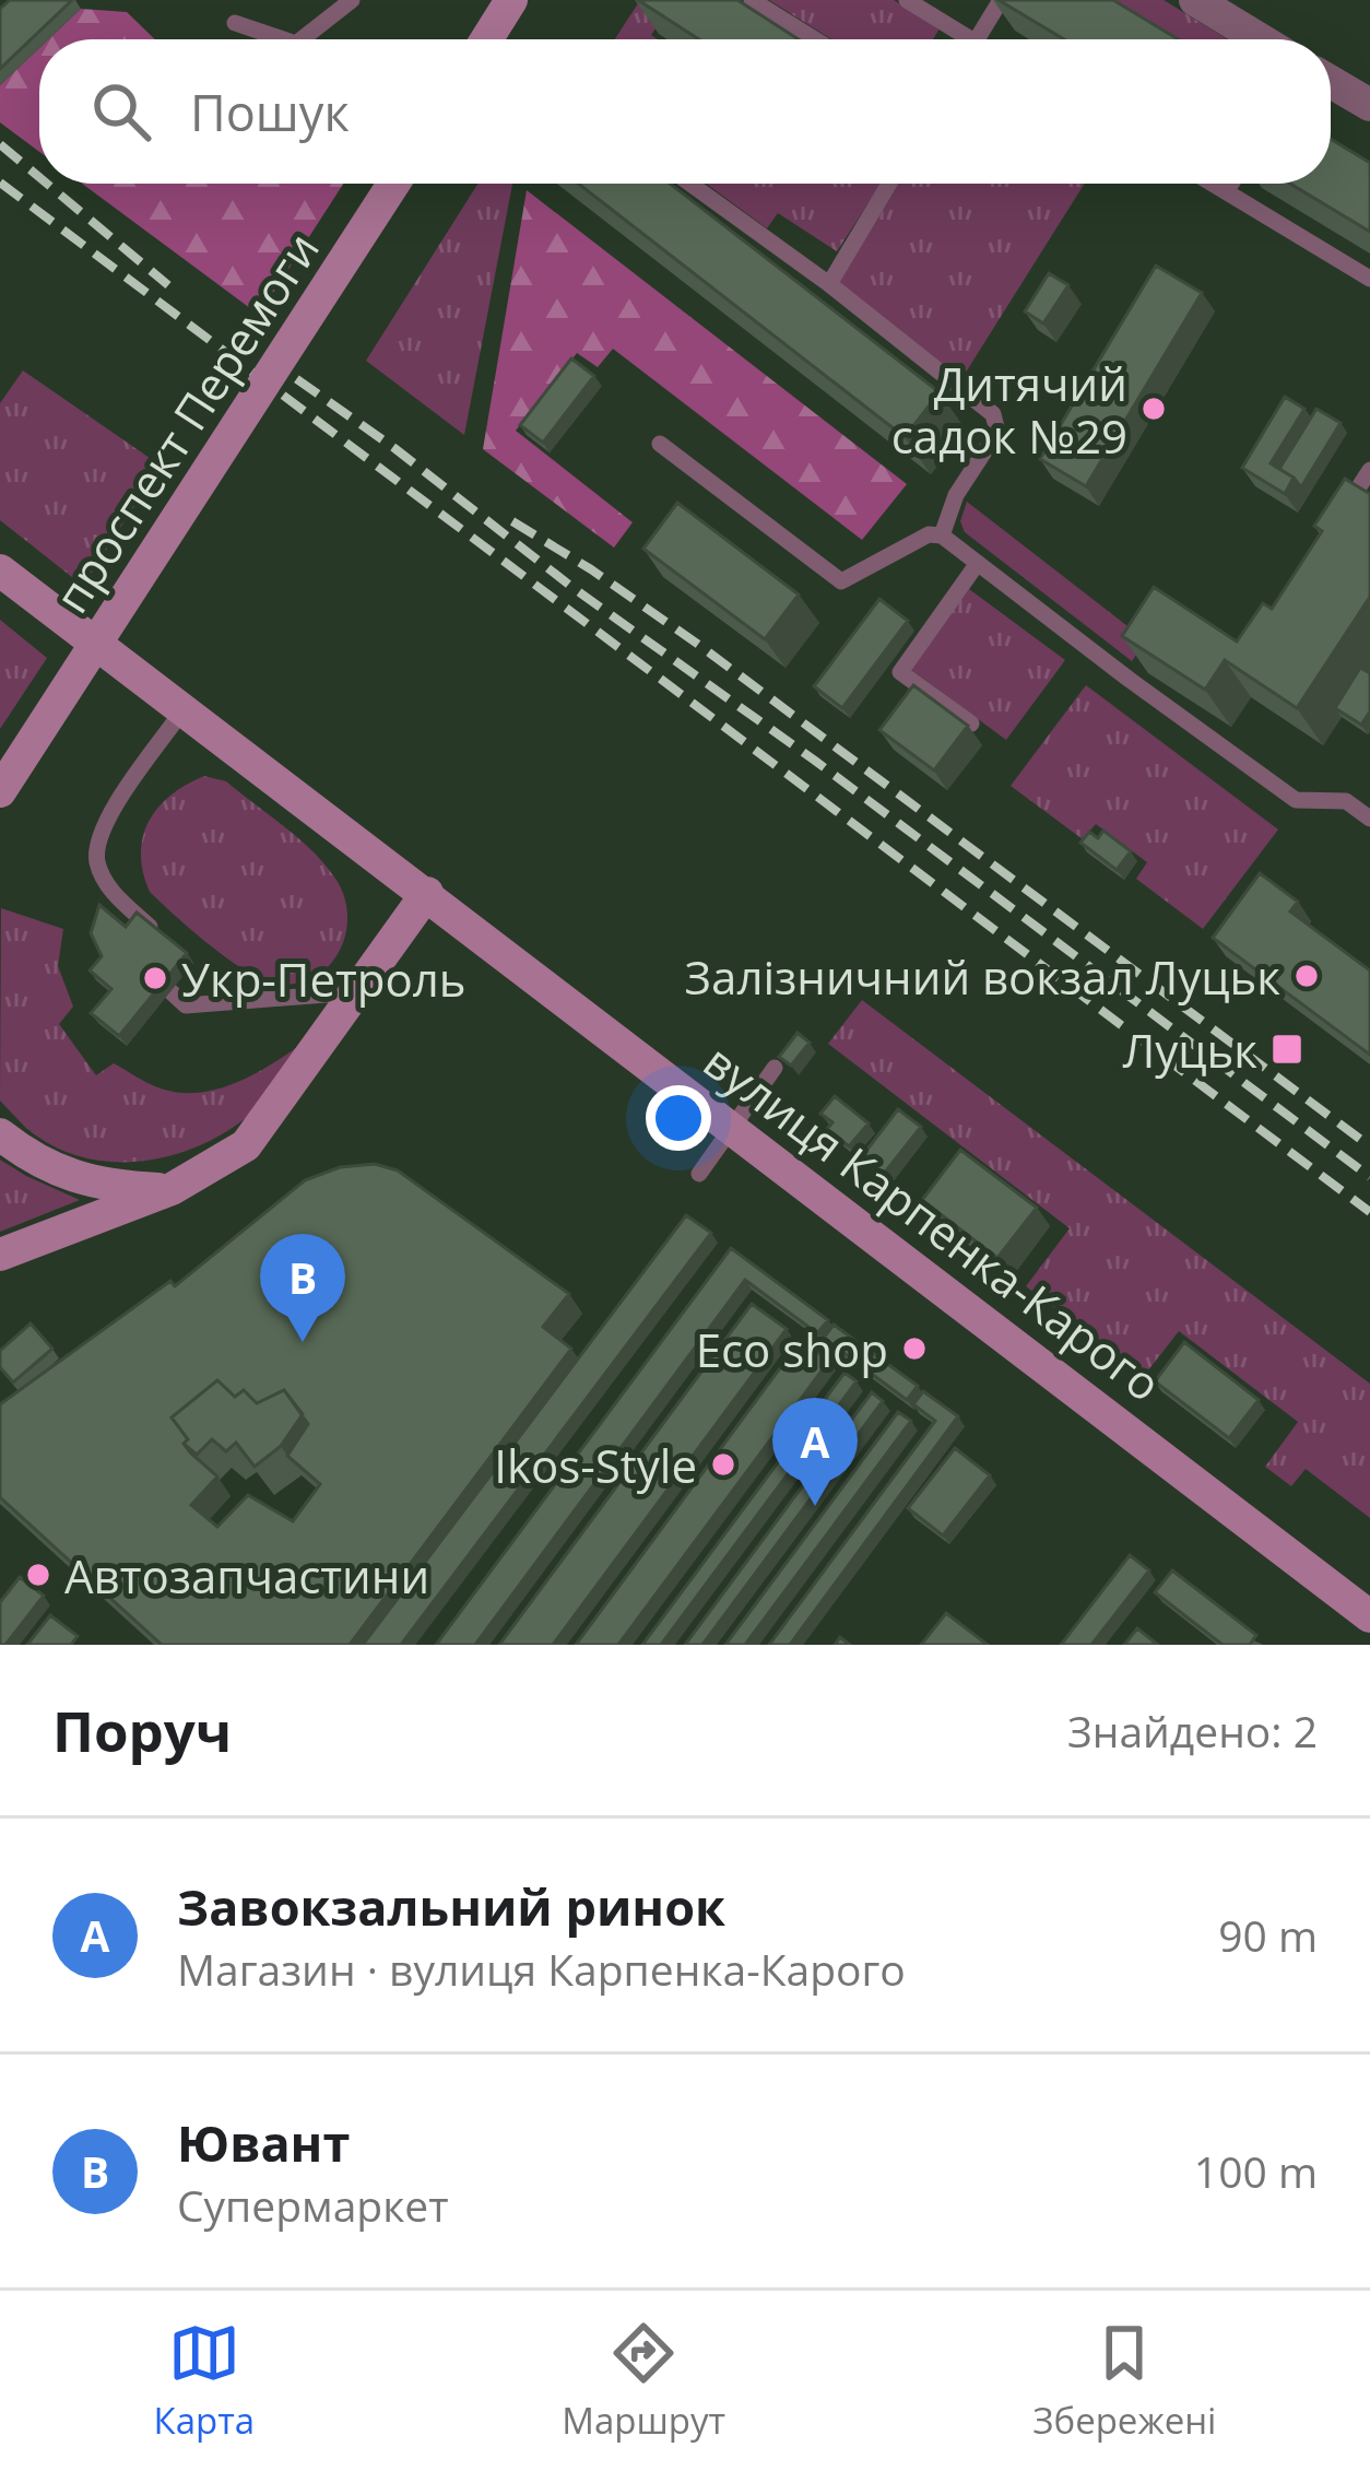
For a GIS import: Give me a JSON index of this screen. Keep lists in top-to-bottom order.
{
  "streets": {
    "main road": ["проспект Перемоги", "вулиця Карпенка-Карого"]
  },
  "places": {
    "other": [
      "Дитячий садок №29",
      "Залізничний вокзал Луцьк",
      "Укр-Петроль",
      "Eco shop",
      "Ikos-Style",
      "Автозапчастини"
    ],
    "transit": ["Луцьк"]
  },
  "page": {
    "search": "Пошук",
    "pins": ["B", "A"],
    "heading": ["Поруч", "Знайдено: 2"],
    "list": [
      {
        "mark": "A",
        "name": "Завокзальний ринок",
        "note": "Магазин · вулиця Карпенка-Карого",
        "value": "90 m"
      },
      {
        "mark": "B",
        "name": "Ювант",
        "note": "Супермаркет",
        "value": "100 m"
      }
    ],
    "nav": ["Карта", "Маршрут", "Збережені"]
  }
}
